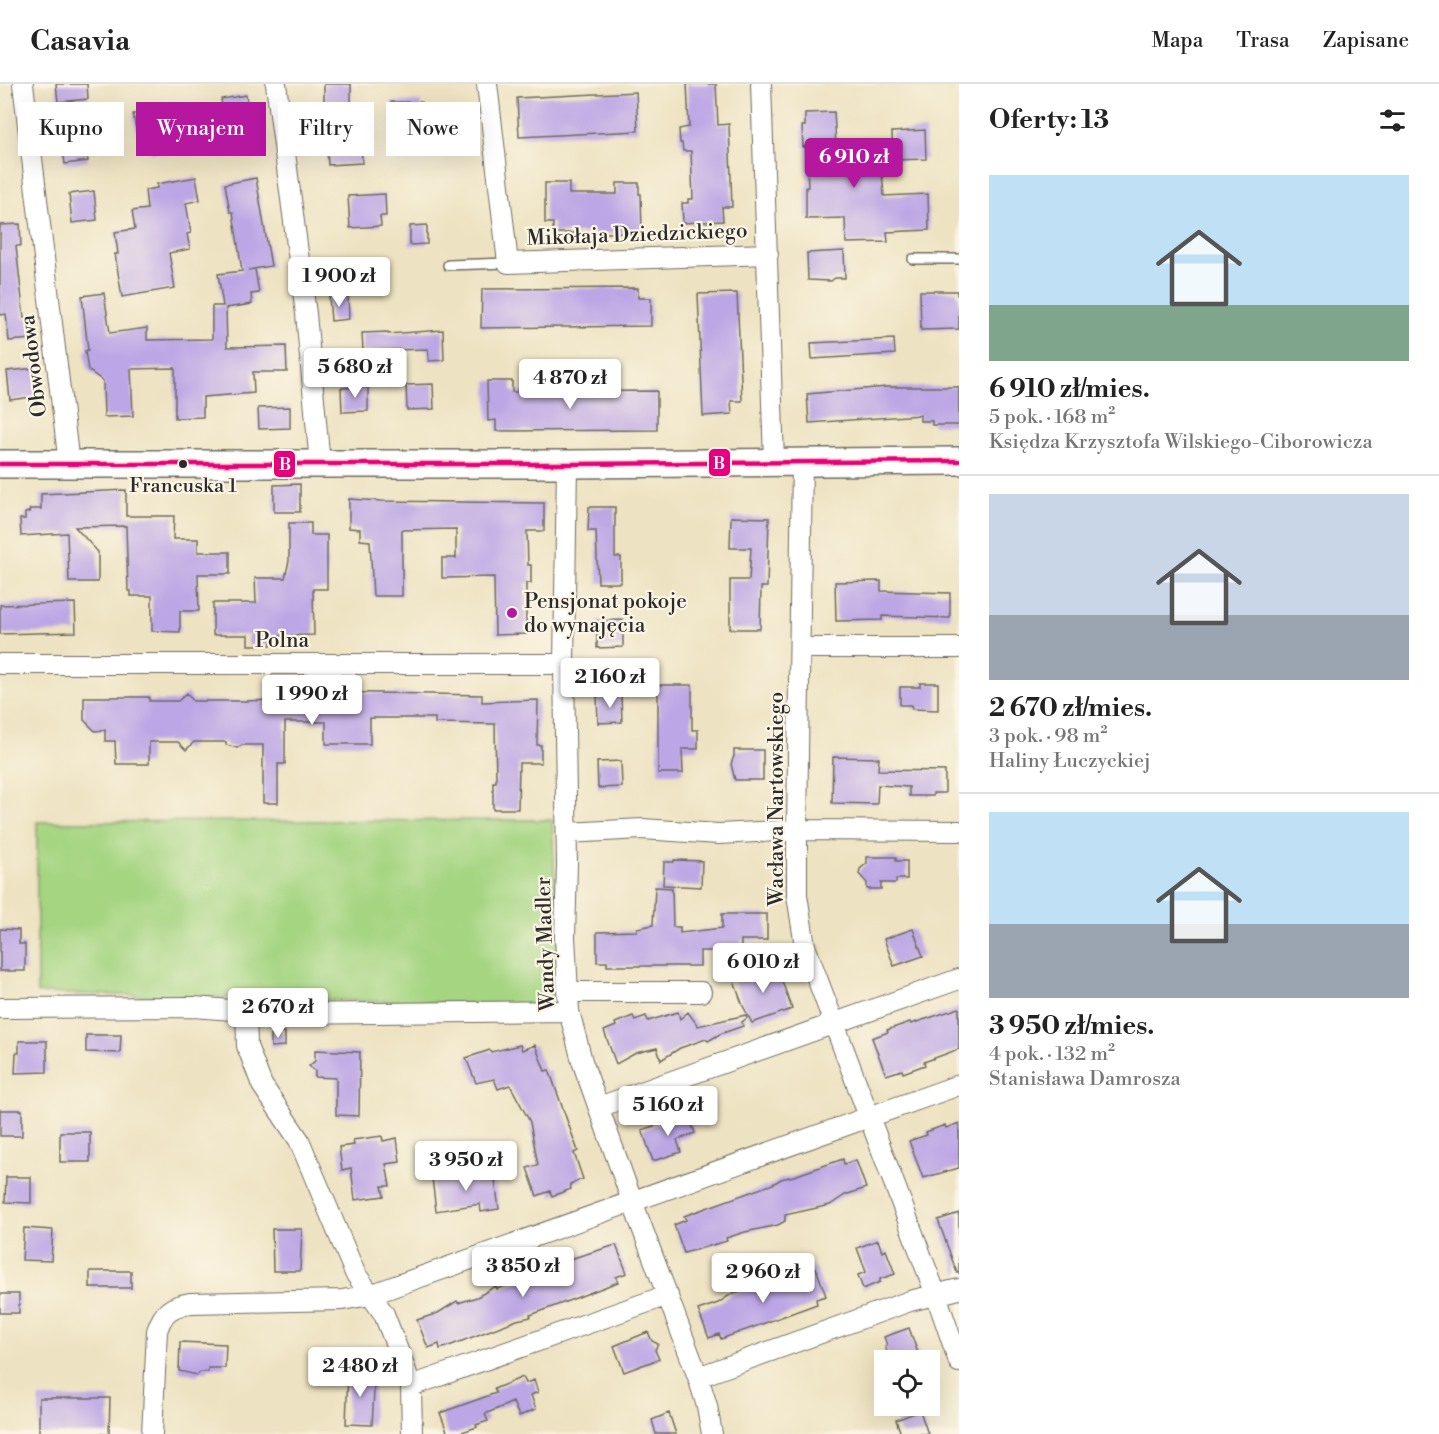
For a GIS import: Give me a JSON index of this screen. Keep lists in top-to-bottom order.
{
  "streets": {
    "street": [
      "Mikołaja Dziedzickiego",
      "Obwodowa",
      "Polna",
      "Wacława Nartowskiego",
      "Wandy Madler"
    ]
  },
  "crossings": [
    ["Polna", "Wandy Madler"]
  ],
  "places": ["Francuska 1", "Pensjonat pokoje do wynajęcia"],
  "lines": ["transit line B"],
  "page": {
    "header": "Casavia",
    "nav": ["Mapa", "Trasa", "Zapisane"],
    "heading": "Oferty: 13",
    "chip": [
      "Kupno",
      "Wynajem",
      "Filtry",
      "Nowe"
    ],
    "price": [
      "6 910 zł",
      "1 900 zł",
      "5 680 zł",
      "4 870 zł",
      "2 160 zł",
      "1 990 zł",
      "6 010 zł",
      "2 670 zł",
      "5 160 zł",
      "3 950 zł",
      "3 850 zł",
      "2 960 zł",
      "2 480 zł"
    ],
    "list": [
      {
        "name": "6 910 zł/mies.",
        "note": "5 pok. · 168 m² · Księdza Krzysztofa Wilskiego-Ciborowicza"
      },
      {
        "name": "2 670 zł/mies.",
        "note": "3 pok. · 98 m² · Haliny Łuczyckiej"
      },
      {
        "name": "3 950 zł/mies.",
        "note": "4 pok. · 132 m² · Stanisława Damrosza"
      }
    ]
  }
}
